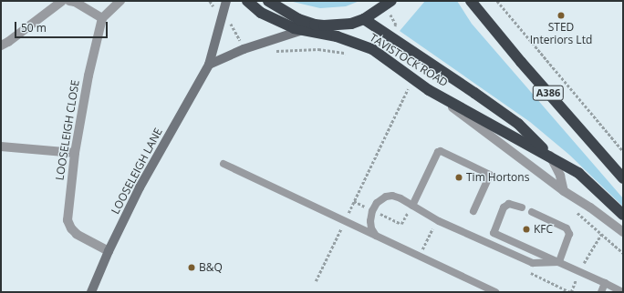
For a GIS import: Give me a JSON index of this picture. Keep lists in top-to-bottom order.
{
  "streets": {
    "highway": ["TAVISTOCK ROAD", "A386"],
    "street": ["LOOSELEIGH CLOSE", "LOOSELEIGH LANE"]
  },
  "crossings": [
    ["LOOSELEIGH CLOSE", "LOOSELEIGH LANE"]
  ],
  "places": [
    "STED Interiors Ltd",
    "Tim Hortons",
    "KFC",
    "B&Q"
  ],
  "scale_bar": "50 m"
}
